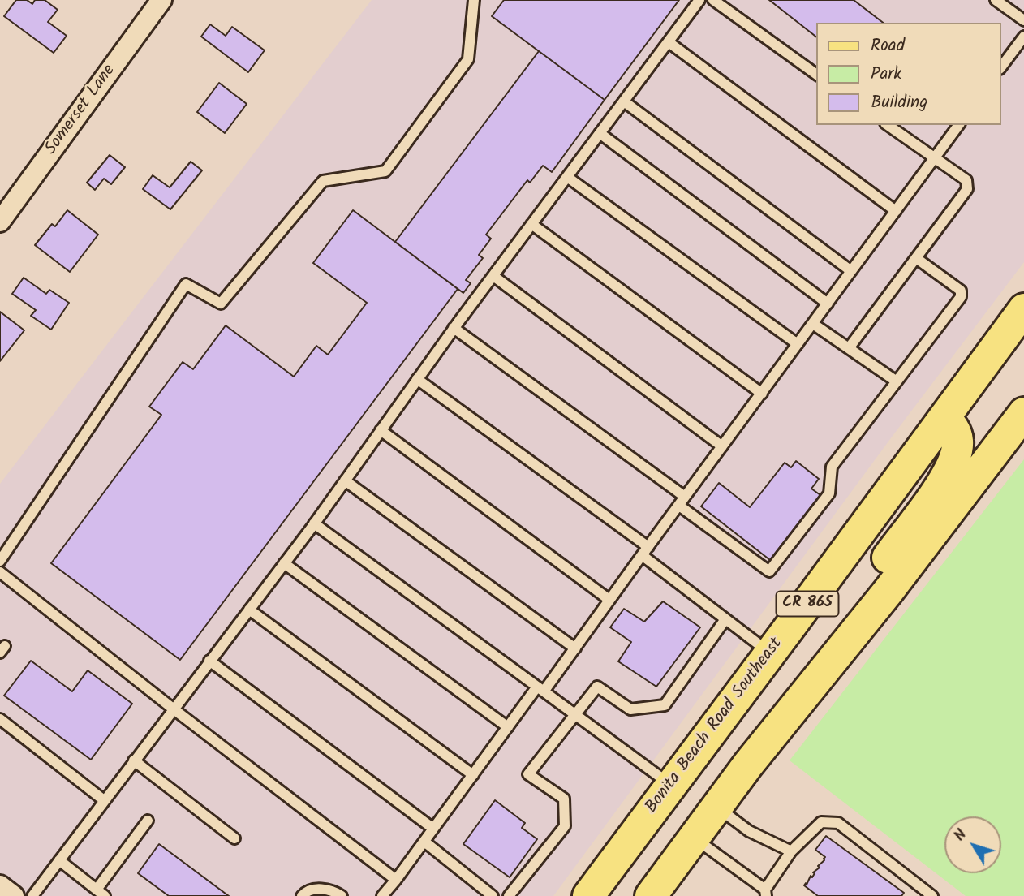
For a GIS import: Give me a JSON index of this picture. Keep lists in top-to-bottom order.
{
  "streets": {
    "main road": ["CR 865", "Bonita Beach Road Southeast"],
    "street": ["Somerset Lane"]
  },
  "legend": ["Road", "Park", "Building"],
  "north": "top left"
}
